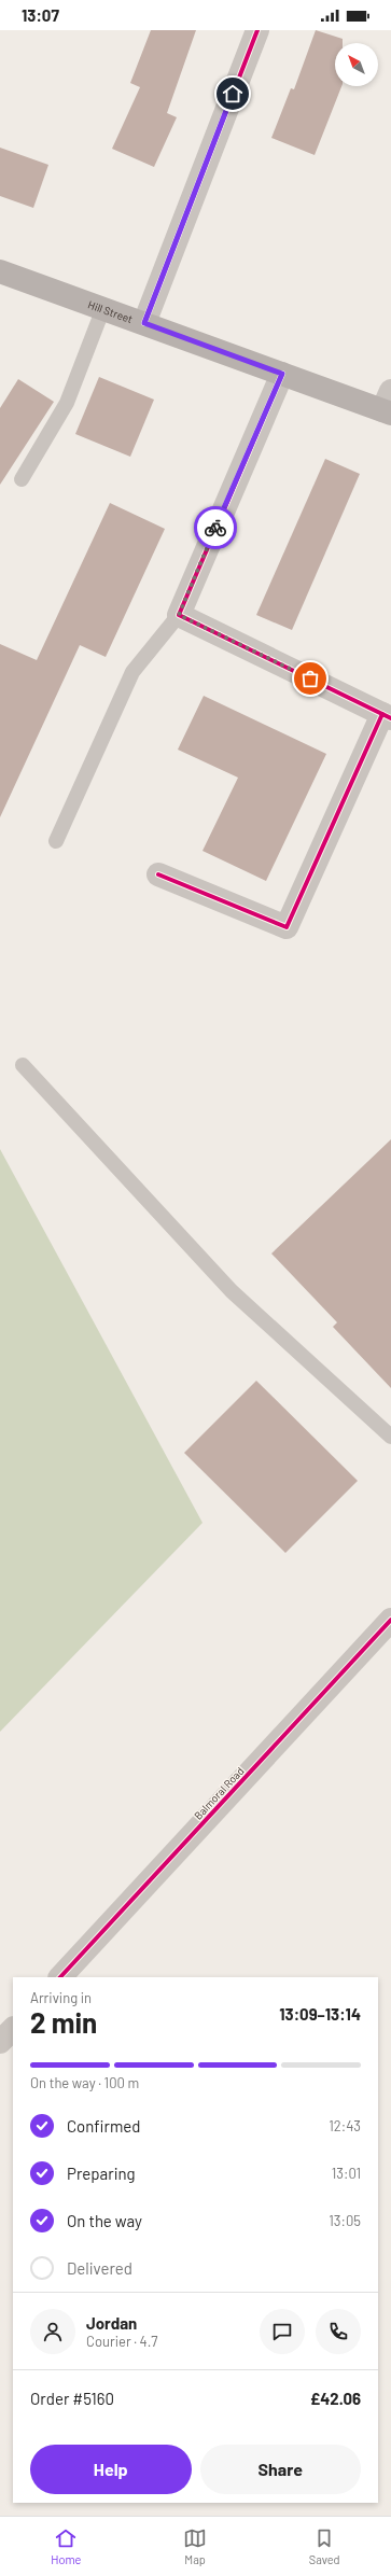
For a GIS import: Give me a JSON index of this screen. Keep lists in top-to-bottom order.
{
  "streets": {
    "main road": ["Hill Street"],
    "street": ["Balmoral Road"]
  },
  "north": "top left",
  "page": {
    "status": "13:07",
    "heading": ["2 min", "Arriving in", "13:09–13:14"],
    "panel": [
      "Jordan",
      "Courier · 4.7",
      "Order #5160",
      "£42.06"
    ],
    "bar": "On the way · 100 m",
    "list": [
      ["Confirmed", "12:43"],
      ["Preparing", "13:01"],
      ["On the way", "13:05"],
      "Delivered"
    ],
    "buttons": ["Help", "Share"],
    "tabs": ["Home", "Map", "Saved"]
  }
}
